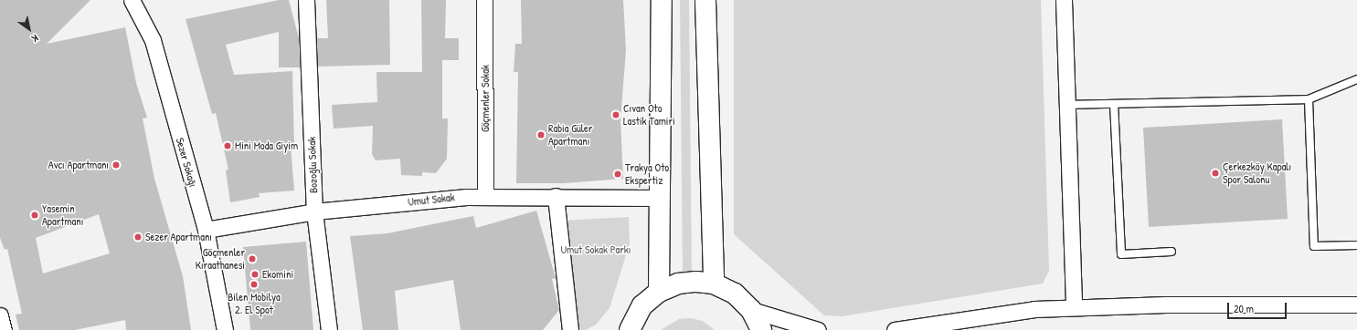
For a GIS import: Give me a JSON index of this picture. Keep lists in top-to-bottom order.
{
  "streets": {
    "street": [
      "Göçmenler Sokak",
      "Sezer Sokağı",
      "Bozoğlu Sokak",
      "Umut Sokak"
    ]
  },
  "crossings": [
    ["Göçmenler Sokak", "Umut Sokak"],
    ["Sezer Sokağı", "Umut Sokak"],
    ["Bozoğlu Sokak", "Umut Sokak"]
  ],
  "parks": ["Umut Sokak Parkı"],
  "places": [
    "Cıvan Oto Lastik Tamiri",
    "Rabia Güler Apartmanı",
    "Mini Moda Giyim",
    "Avcı Apartmanı",
    "Çerkezköy Kapalı Spor Salonu",
    "Trakya Oto Ekspertiz",
    "Yasemin Apartmanı",
    "Sezer Apartmanı",
    "Göçmenler Kıraathanesi",
    "Ekomini",
    "Bilen Mobilya 2. El Spot"
  ],
  "scale_bar": "20 m",
  "north": "bottom right"
}
